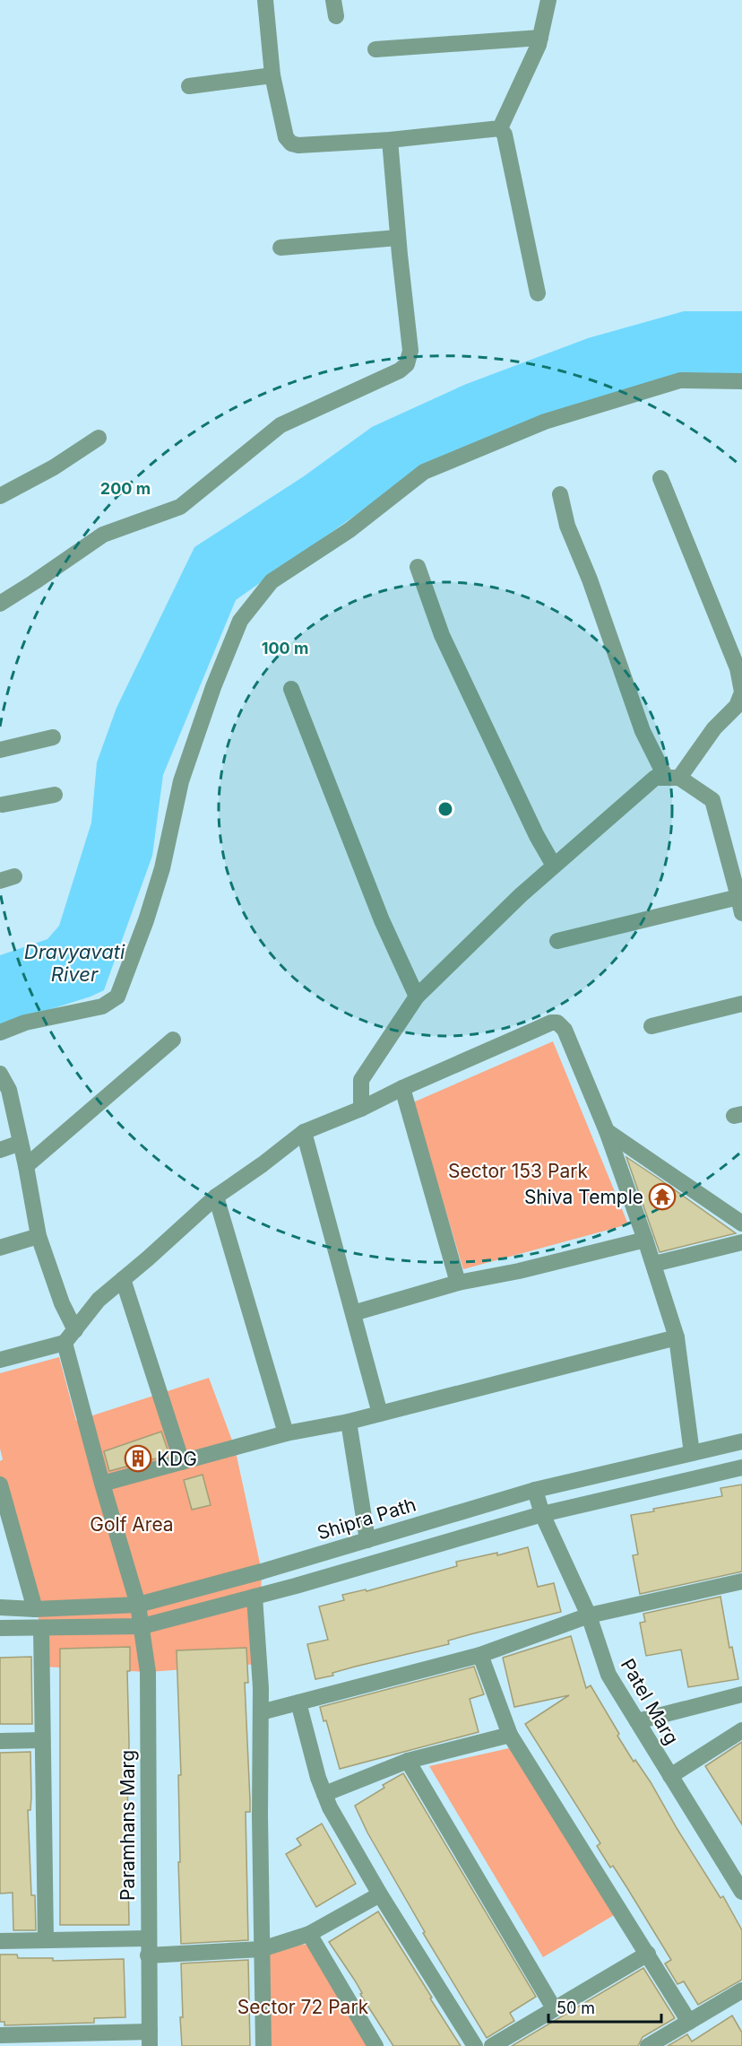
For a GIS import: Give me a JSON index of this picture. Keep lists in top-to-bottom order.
{
  "streets": {
    "street": ["Shipra Path", "Patel Marg", "Paramhans Marg"]
  },
  "crossings": [
    ["Shipra Path", "Patel Marg"],
    ["Shipra Path", "Paramhans Marg"]
  ],
  "water": ["Dravyavati River"],
  "parks": ["Sector 153 Park", "Golf Area", "Sector 72 Park"],
  "places": {
    "temple": ["Shiva Temple"],
    "building": ["KDG"]
  },
  "scale_bar": "50 m",
  "rings": ["200 m", "100 m"]
}
